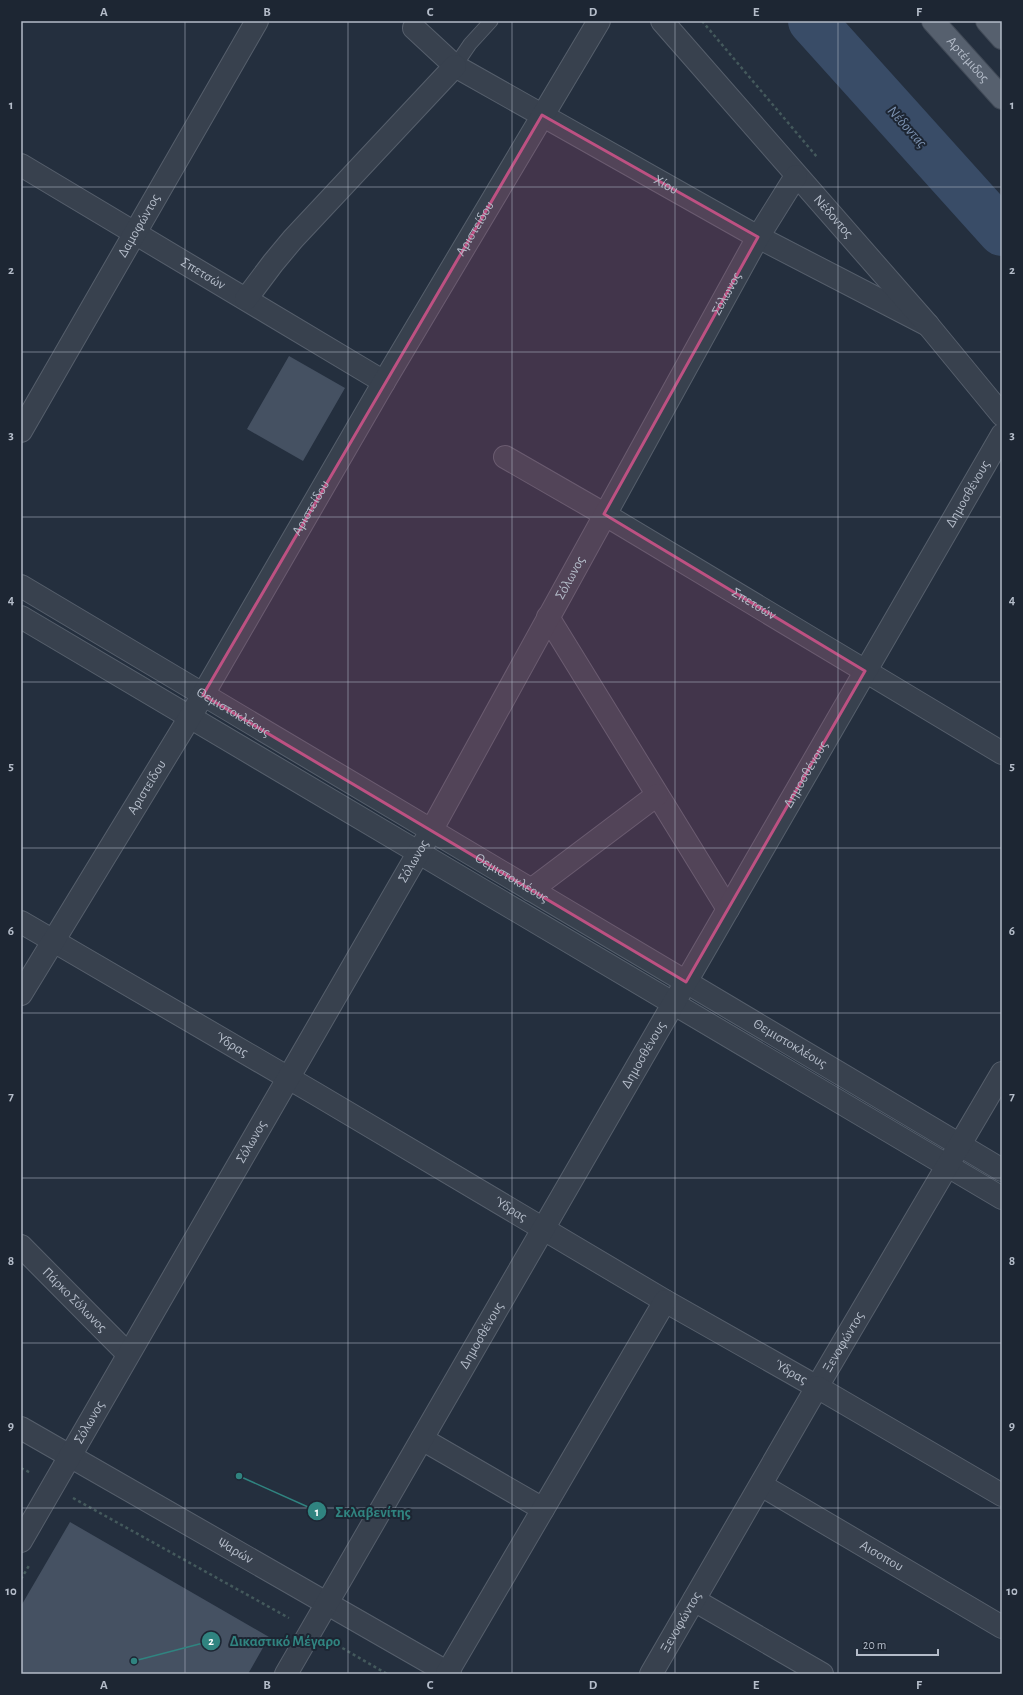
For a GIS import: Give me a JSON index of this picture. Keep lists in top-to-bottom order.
{
  "streets": {
    "main road": ["Αρτέμιδος"],
    "street": [
      "Χίου",
      "Νέδοντος",
      "Δαμοφώντος",
      "Αριστείδου",
      "Σπετσών",
      "Σόλωνος",
      "Δημοσθένους",
      "Θεμιστοκλέους",
      "Ύδρας",
      "Πάρκο Σόλωνος",
      "Ξενοφώντος",
      "Ψαρών",
      "Αισοπου"
    ]
  },
  "crossings": [
    ["Χίου", "Νέδοντος"],
    ["Χίου", "Αριστείδου"],
    ["Χίου", "Σόλωνος"],
    ["Νέδοντος", "Σόλωνος"],
    ["Δαμοφώντος", "Σπετσών"],
    ["Αριστείδου", "Σπετσών"],
    ["Αριστείδου", "Θεμιστοκλέους"],
    ["Αριστείδου", "Ύδρας"],
    ["Σπετσών", "Σόλωνος"],
    ["Σπετσών", "Δημοσθένους"],
    ["Σόλωνος", "Θεμιστοκλέους"],
    ["Σόλωνος", "Ύδρας"],
    ["Σόλωνος", "Πάρκο Σόλωνος"],
    ["Σόλωνος", "Ψαρών"],
    ["Δημοσθένους", "Θεμιστοκλέους"],
    ["Δημοσθένους", "Ύδρας"],
    ["Δημοσθένους", "Ψαρών"],
    ["Θεμιστοκλέους", "Ξενοφώντος"],
    ["Ύδρας", "Ξενοφώντος"],
    ["Ξενοφώντος", "Αισοπου"]
  ],
  "water": ["Νέδoντας"],
  "places": ["Σκλαβενίτης", "Δικαστικό Μέγαρο"],
  "scale_bar": "20 m",
  "grid": {
    "columns": [
      "A",
      "B",
      "C",
      "D",
      "E",
      "F"
    ],
    "rows": [
      "1",
      "2",
      "3",
      "4",
      "5",
      "6",
      "7",
      "8",
      "9",
      "10"
    ]
  }
}
